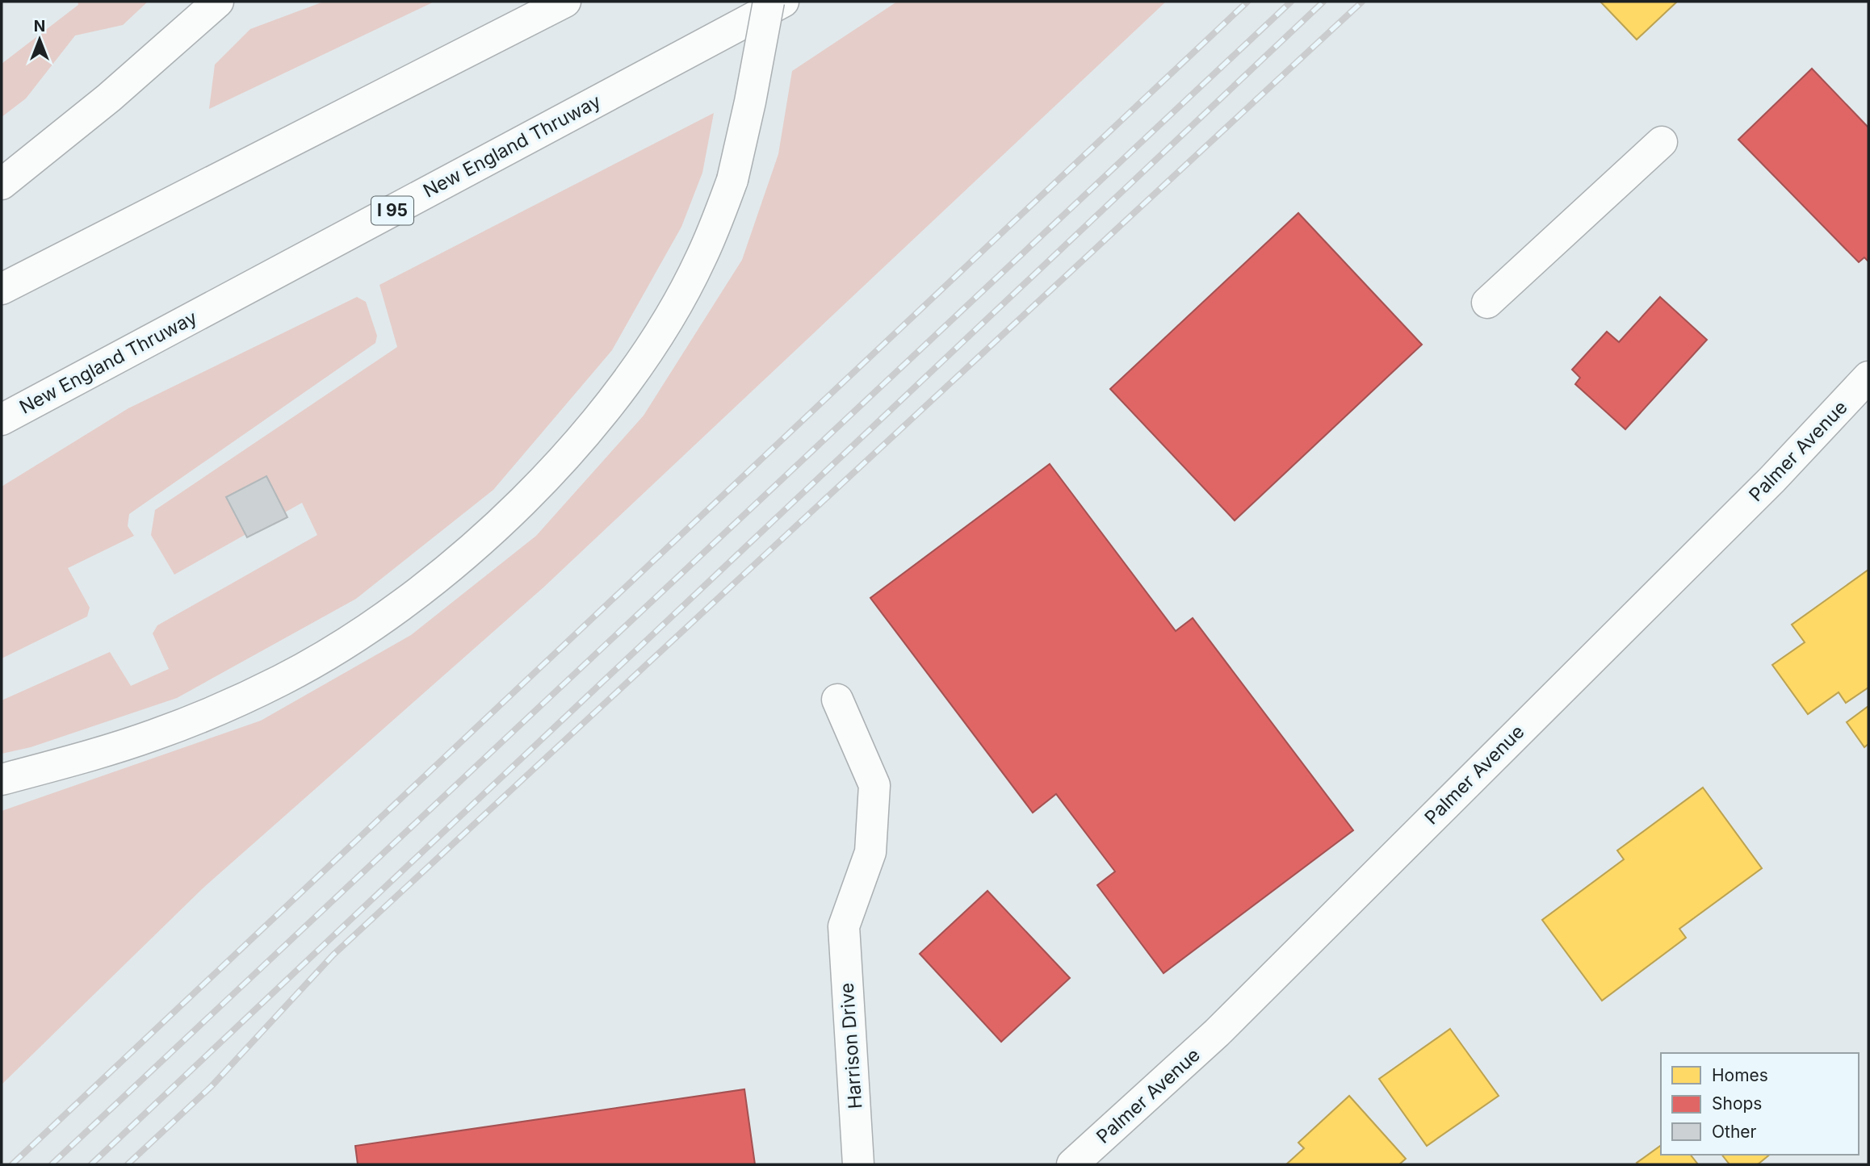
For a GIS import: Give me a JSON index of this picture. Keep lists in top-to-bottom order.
{
  "streets": {
    "main road": [
      "New England Thruway",
      "I 95",
      "Palmer Avenue",
      "Harrison Drive"
    ]
  },
  "legend": ["Homes", "Shops", "Other"],
  "north": "top"
}
